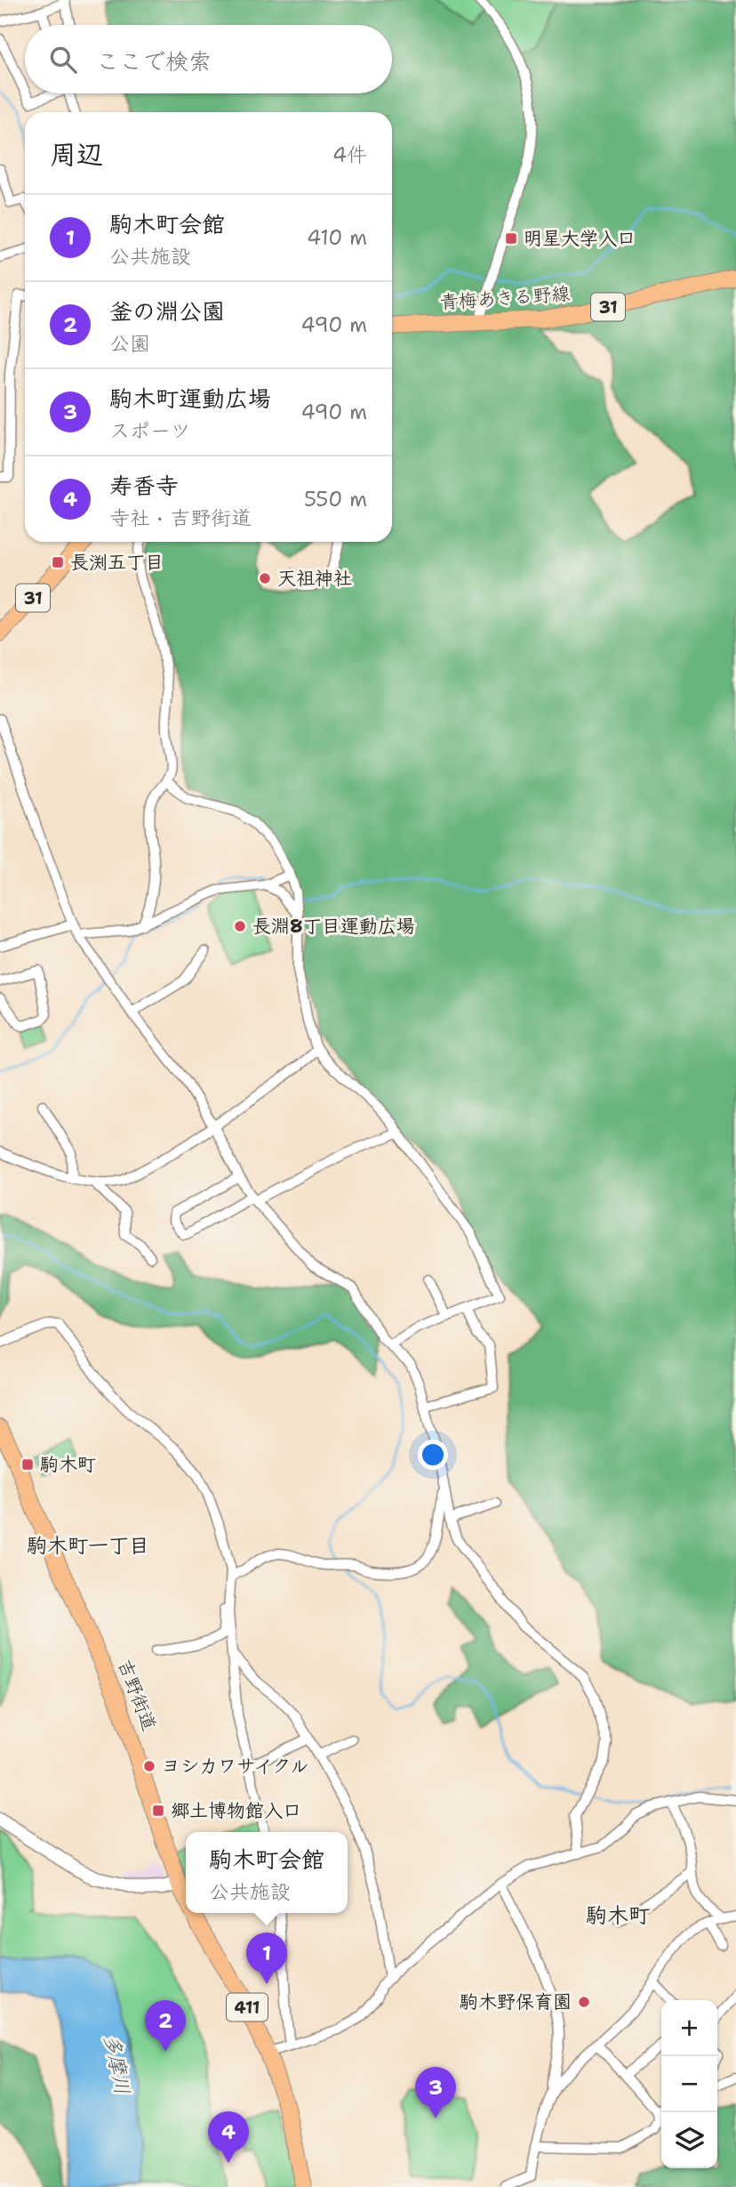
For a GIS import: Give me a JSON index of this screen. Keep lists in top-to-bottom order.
{
  "streets": {
    "main road": [
      "青梅あきる野線",
      "31",
      "吉野街道",
      "411"
    ]
  },
  "districts": ["駒木町一丁目", "駒木町"],
  "water": ["多摩川"],
  "places": {
    "transit": [
      "明星大学入口",
      "長渕五丁目",
      "駒木町",
      "郷土博物館入口"
    ],
    "other": [
      "天祖神社",
      "長淵8丁目運動広場",
      "ヨシカワサイクル",
      "駒木野保育園"
    ]
  },
  "page": {
    "search": "ここで検索",
    "heading": ["周辺", "4件"],
    "list": [
      {
        "mark": "1",
        "name": "駒木町会館",
        "note": "公共施設",
        "value": "410 m"
      },
      {
        "mark": "2",
        "name": "釜の淵公園",
        "note": "公園",
        "value": "490 m"
      },
      {
        "mark": "3",
        "name": "駒木町運動広場",
        "note": "スポーツ",
        "value": "490 m"
      },
      {
        "mark": "4",
        "name": "寿香寺",
        "note": "寺社 · 吉野街道",
        "value": "550 m"
      }
    ],
    "popup": ["駒木町会館", "公共施設"],
    "pins": [
      "1",
      "2",
      "3",
      "4"
    ],
    "map_buttons": ["+", "−"]
  }
}
